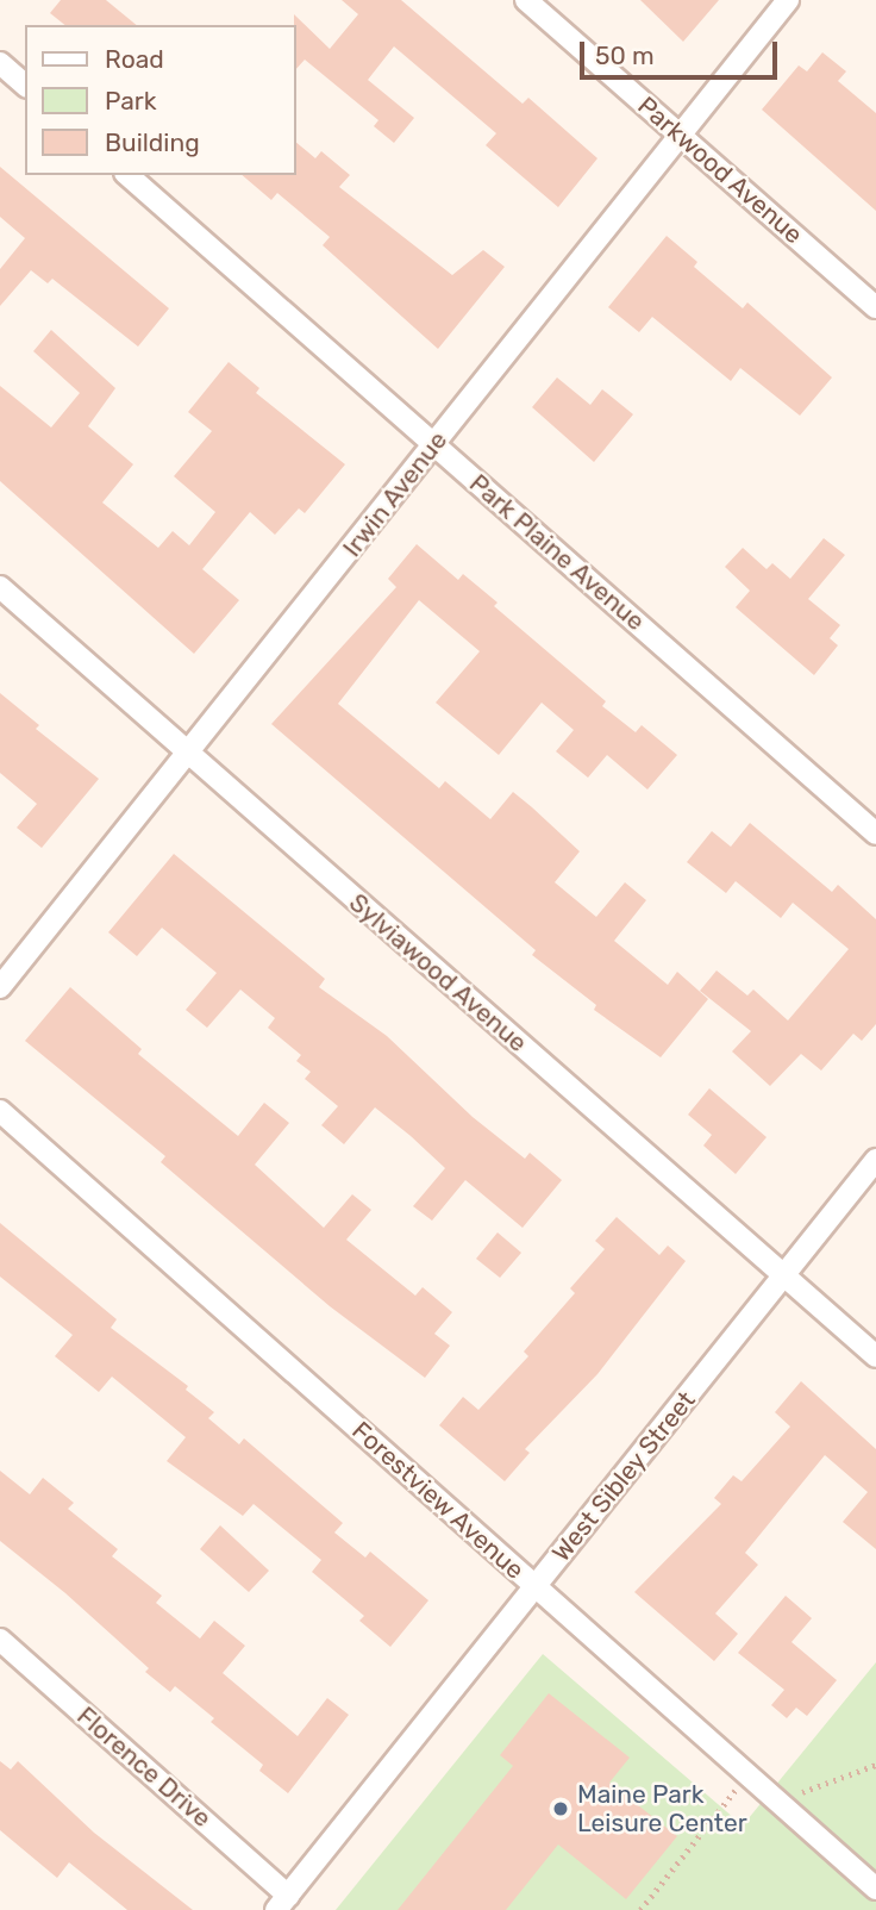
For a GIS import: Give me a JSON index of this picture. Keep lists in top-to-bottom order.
{
  "streets": {
    "street": [
      "Parkwood Avenue",
      "Irwin Avenue",
      "Park Plaine Avenue",
      "Sylviawood Avenue",
      "West Sibley Street",
      "Forestview Avenue",
      "Florence Drive"
    ]
  },
  "crossings": [
    ["Parkwood Avenue", "Irwin Avenue"],
    ["Irwin Avenue", "Park Plaine Avenue"],
    ["Irwin Avenue", "Sylviawood Avenue"],
    ["Sylviawood Avenue", "West Sibley Street"],
    ["West Sibley Street", "Forestview Avenue"],
    ["West Sibley Street", "Florence Drive"]
  ],
  "places": ["Maine Park Leisure Center"],
  "legend": ["Road", "Park", "Building"],
  "scale_bar": "50 m"
}
